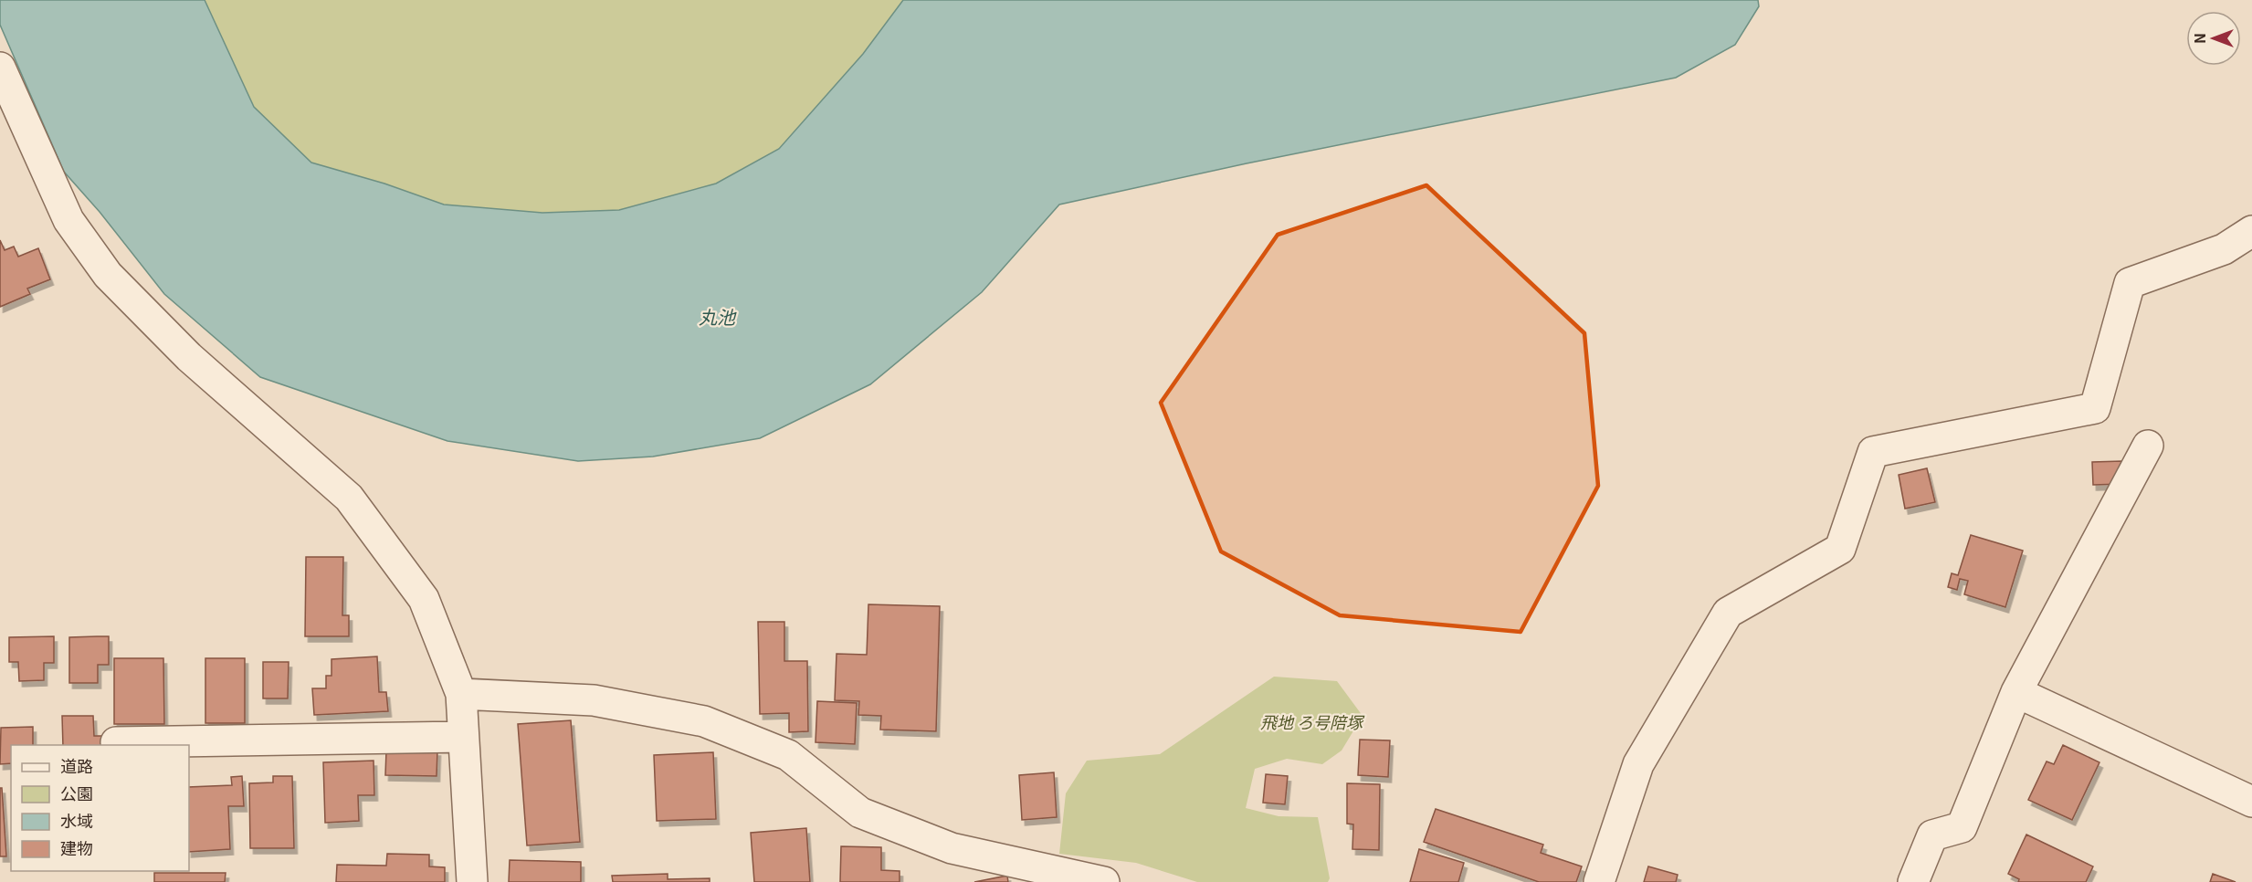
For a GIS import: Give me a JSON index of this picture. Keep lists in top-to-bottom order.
{
  "water": ["丸池"],
  "parks": ["飛地 ろ号陪塚"],
  "legend": [
    "道路",
    "公園",
    "水域",
    "建物"
  ],
  "north": "left"
}
